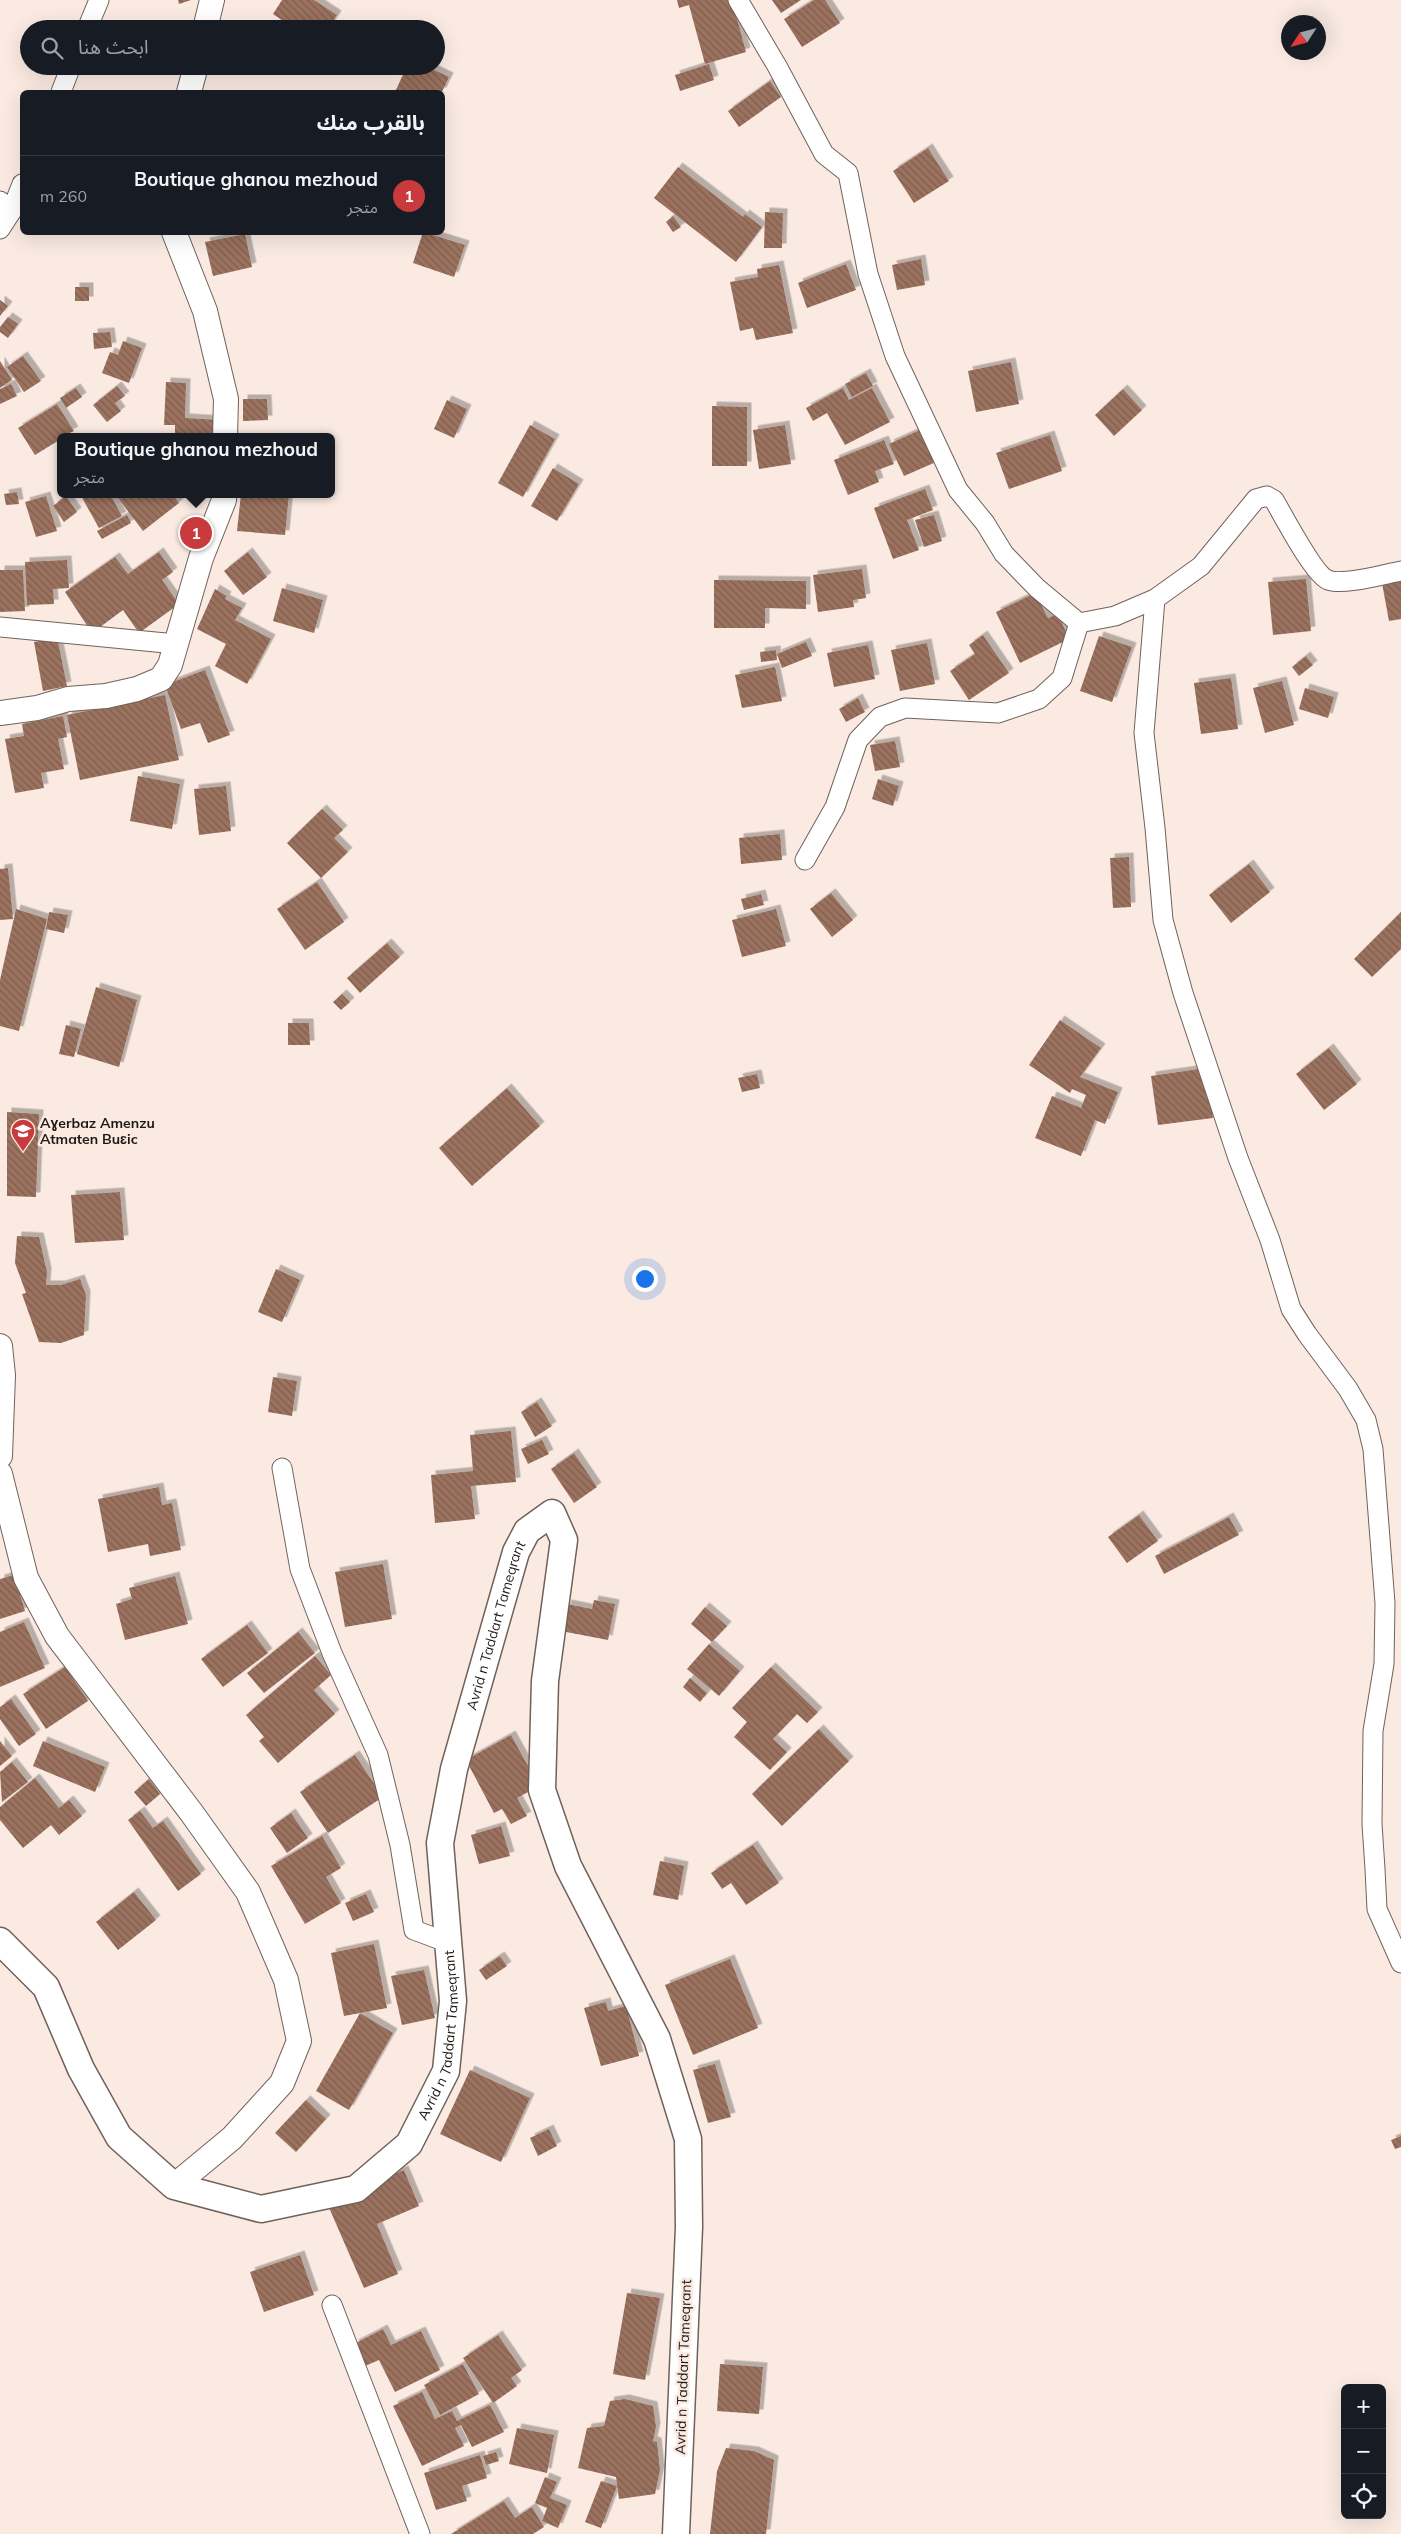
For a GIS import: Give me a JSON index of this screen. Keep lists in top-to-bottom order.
{
  "streets": {
    "main road": ["Avrid n Taddart Tameqrant"]
  },
  "places": {
    "school or university": ["Aɣerbaz Amenzu Atmaten Buɛic"]
  },
  "north": "bottom left",
  "page": {
    "search": "ابحث هنا",
    "heading": "بالقرب منك",
    "list": [
      {
        "mark": "1",
        "name": "Boutique ghanou mezhoud",
        "note": "متجر",
        "value": "260 m"
      }
    ],
    "popup": ["Boutique ghanou mezhoud", "متجر"],
    "pins": "1",
    "map_buttons": ["+", "−"]
  }
}
